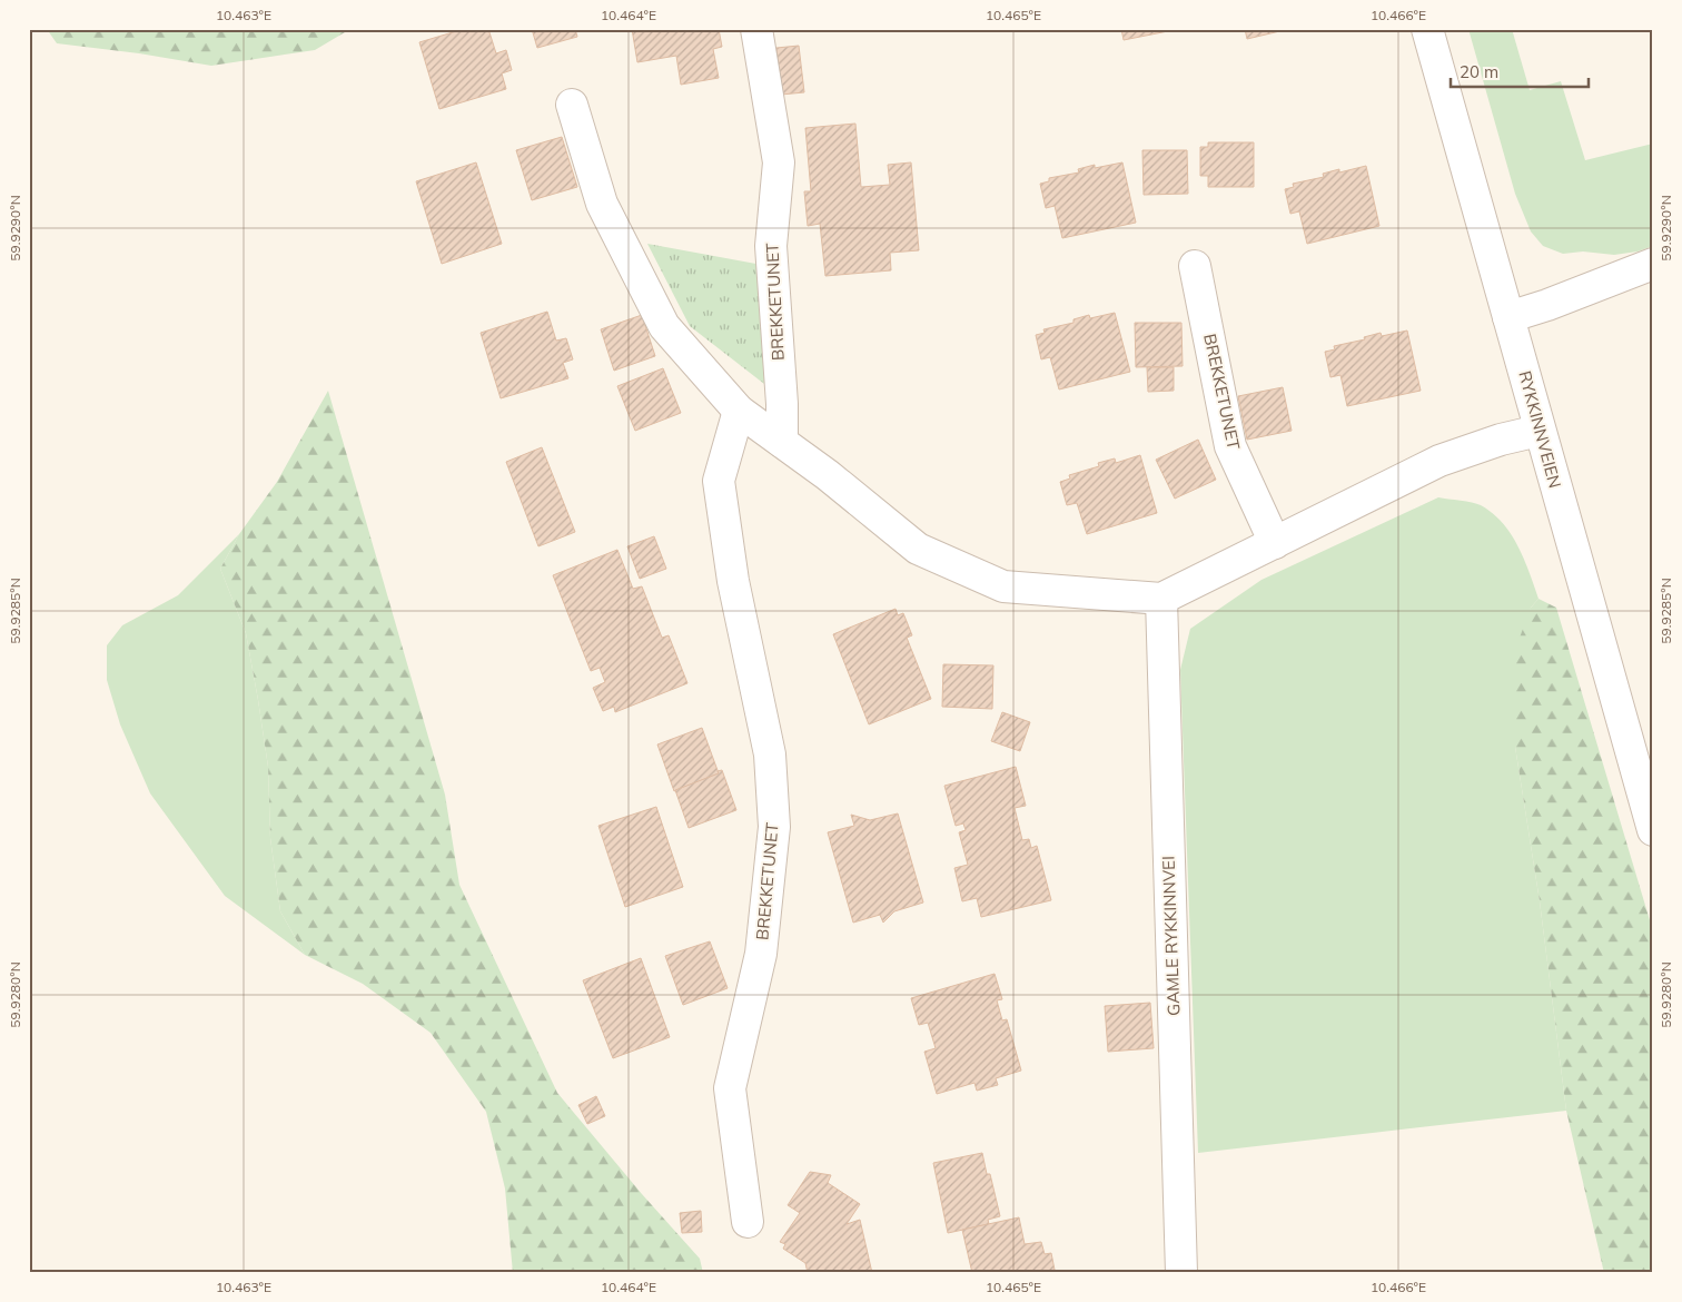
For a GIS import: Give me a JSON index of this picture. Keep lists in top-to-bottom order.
{
  "streets": {
    "street": ["BREKKETUNET", "RYKKINNVEIEN", "GAMLE RYKKINNVEI"]
  },
  "scale_bar": "20 m",
  "coordinates": [
    "10.463°E",
    "10.464°E",
    "10.465°E",
    "10.466°E",
    "59.9290°N",
    "59.9285°N",
    "59.9280°N"
  ]
}
